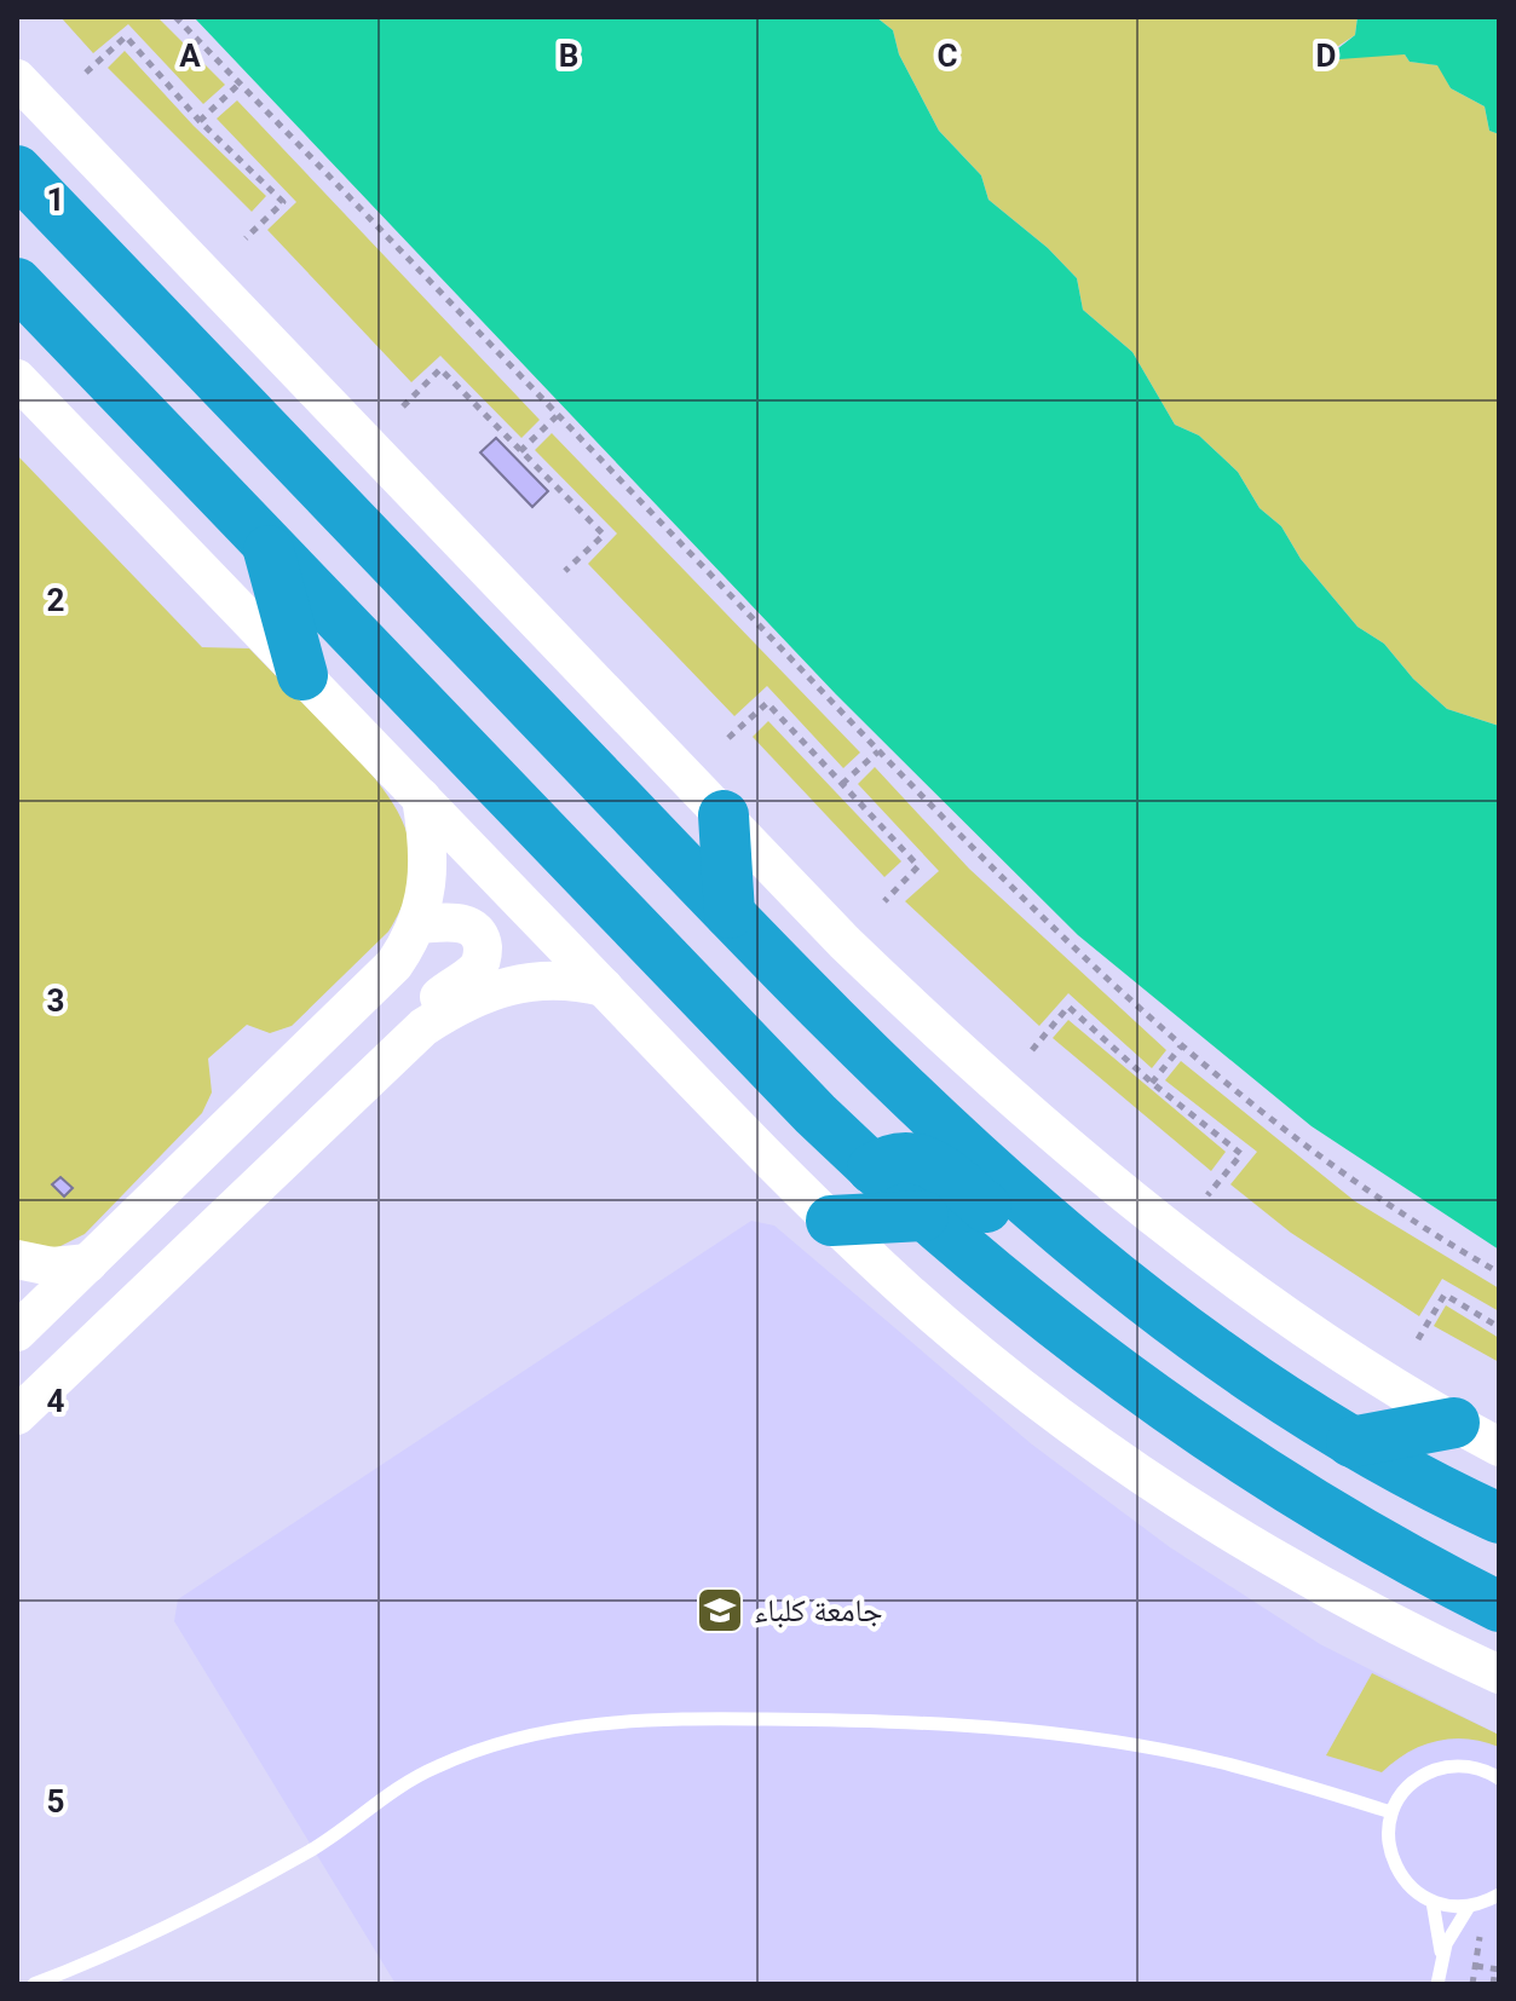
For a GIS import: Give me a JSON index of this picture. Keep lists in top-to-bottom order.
{
  "places": {
    "school or university": ["جامعة كلباء"]
  },
  "grid": {
    "columns": [
      "A",
      "B",
      "C",
      "D"
    ],
    "rows": [
      "1",
      "2",
      "3",
      "4",
      "5"
    ]
  }
}
